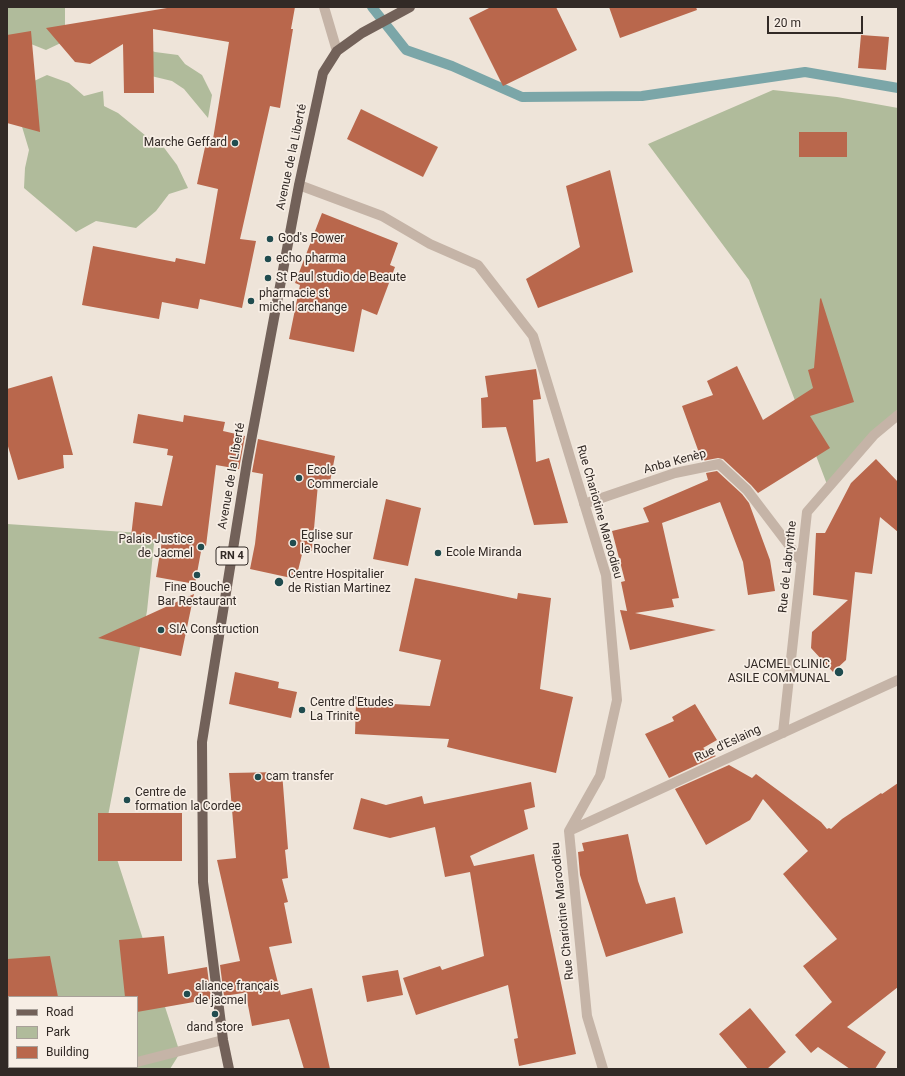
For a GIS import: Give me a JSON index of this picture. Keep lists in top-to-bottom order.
{
  "streets": {
    "main road": ["Avenue de la Liberté", "RN 4"],
    "street": [
      "Anba Kenèp",
      "Rue Chariotine Maroodieu",
      "Rue de Labrynthe",
      "Rue d'Eslaing"
    ]
  },
  "crossings": [
    ["Avenue de la Liberté", "Rue Chariotine Maroodieu"],
    ["Anba Kenèp", "Rue Chariotine Maroodieu"],
    ["Anba Kenèp", "Rue de Labrynthe"],
    ["Rue Chariotine Maroodieu", "Rue d'Eslaing"],
    ["Rue de Labrynthe", "Rue d'Eslaing"]
  ],
  "places": [
    "Marche Geffard",
    "God's Power",
    "echo pharma",
    "St Paul studio de Beaute",
    "pharmacie st michel archange",
    "Ecole Commerciale",
    "Eglise sur le Rocher",
    "Palais Justice de Jacmel",
    "Ecole Miranda",
    "Fine Bouche Bar Restaurant",
    "Centre Hospitalier de Ristian Martinez",
    "SIA Construction",
    "JACMEL CLINIC ASILE COMMUNAL",
    "Centre d'Etudes La Trinite",
    "cam transfer",
    "Centre de formation la Cordee",
    "aliance français de jacmel",
    "dand store"
  ],
  "legend": ["Road", "Park", "Building"],
  "scale_bar": "20 m"
}
